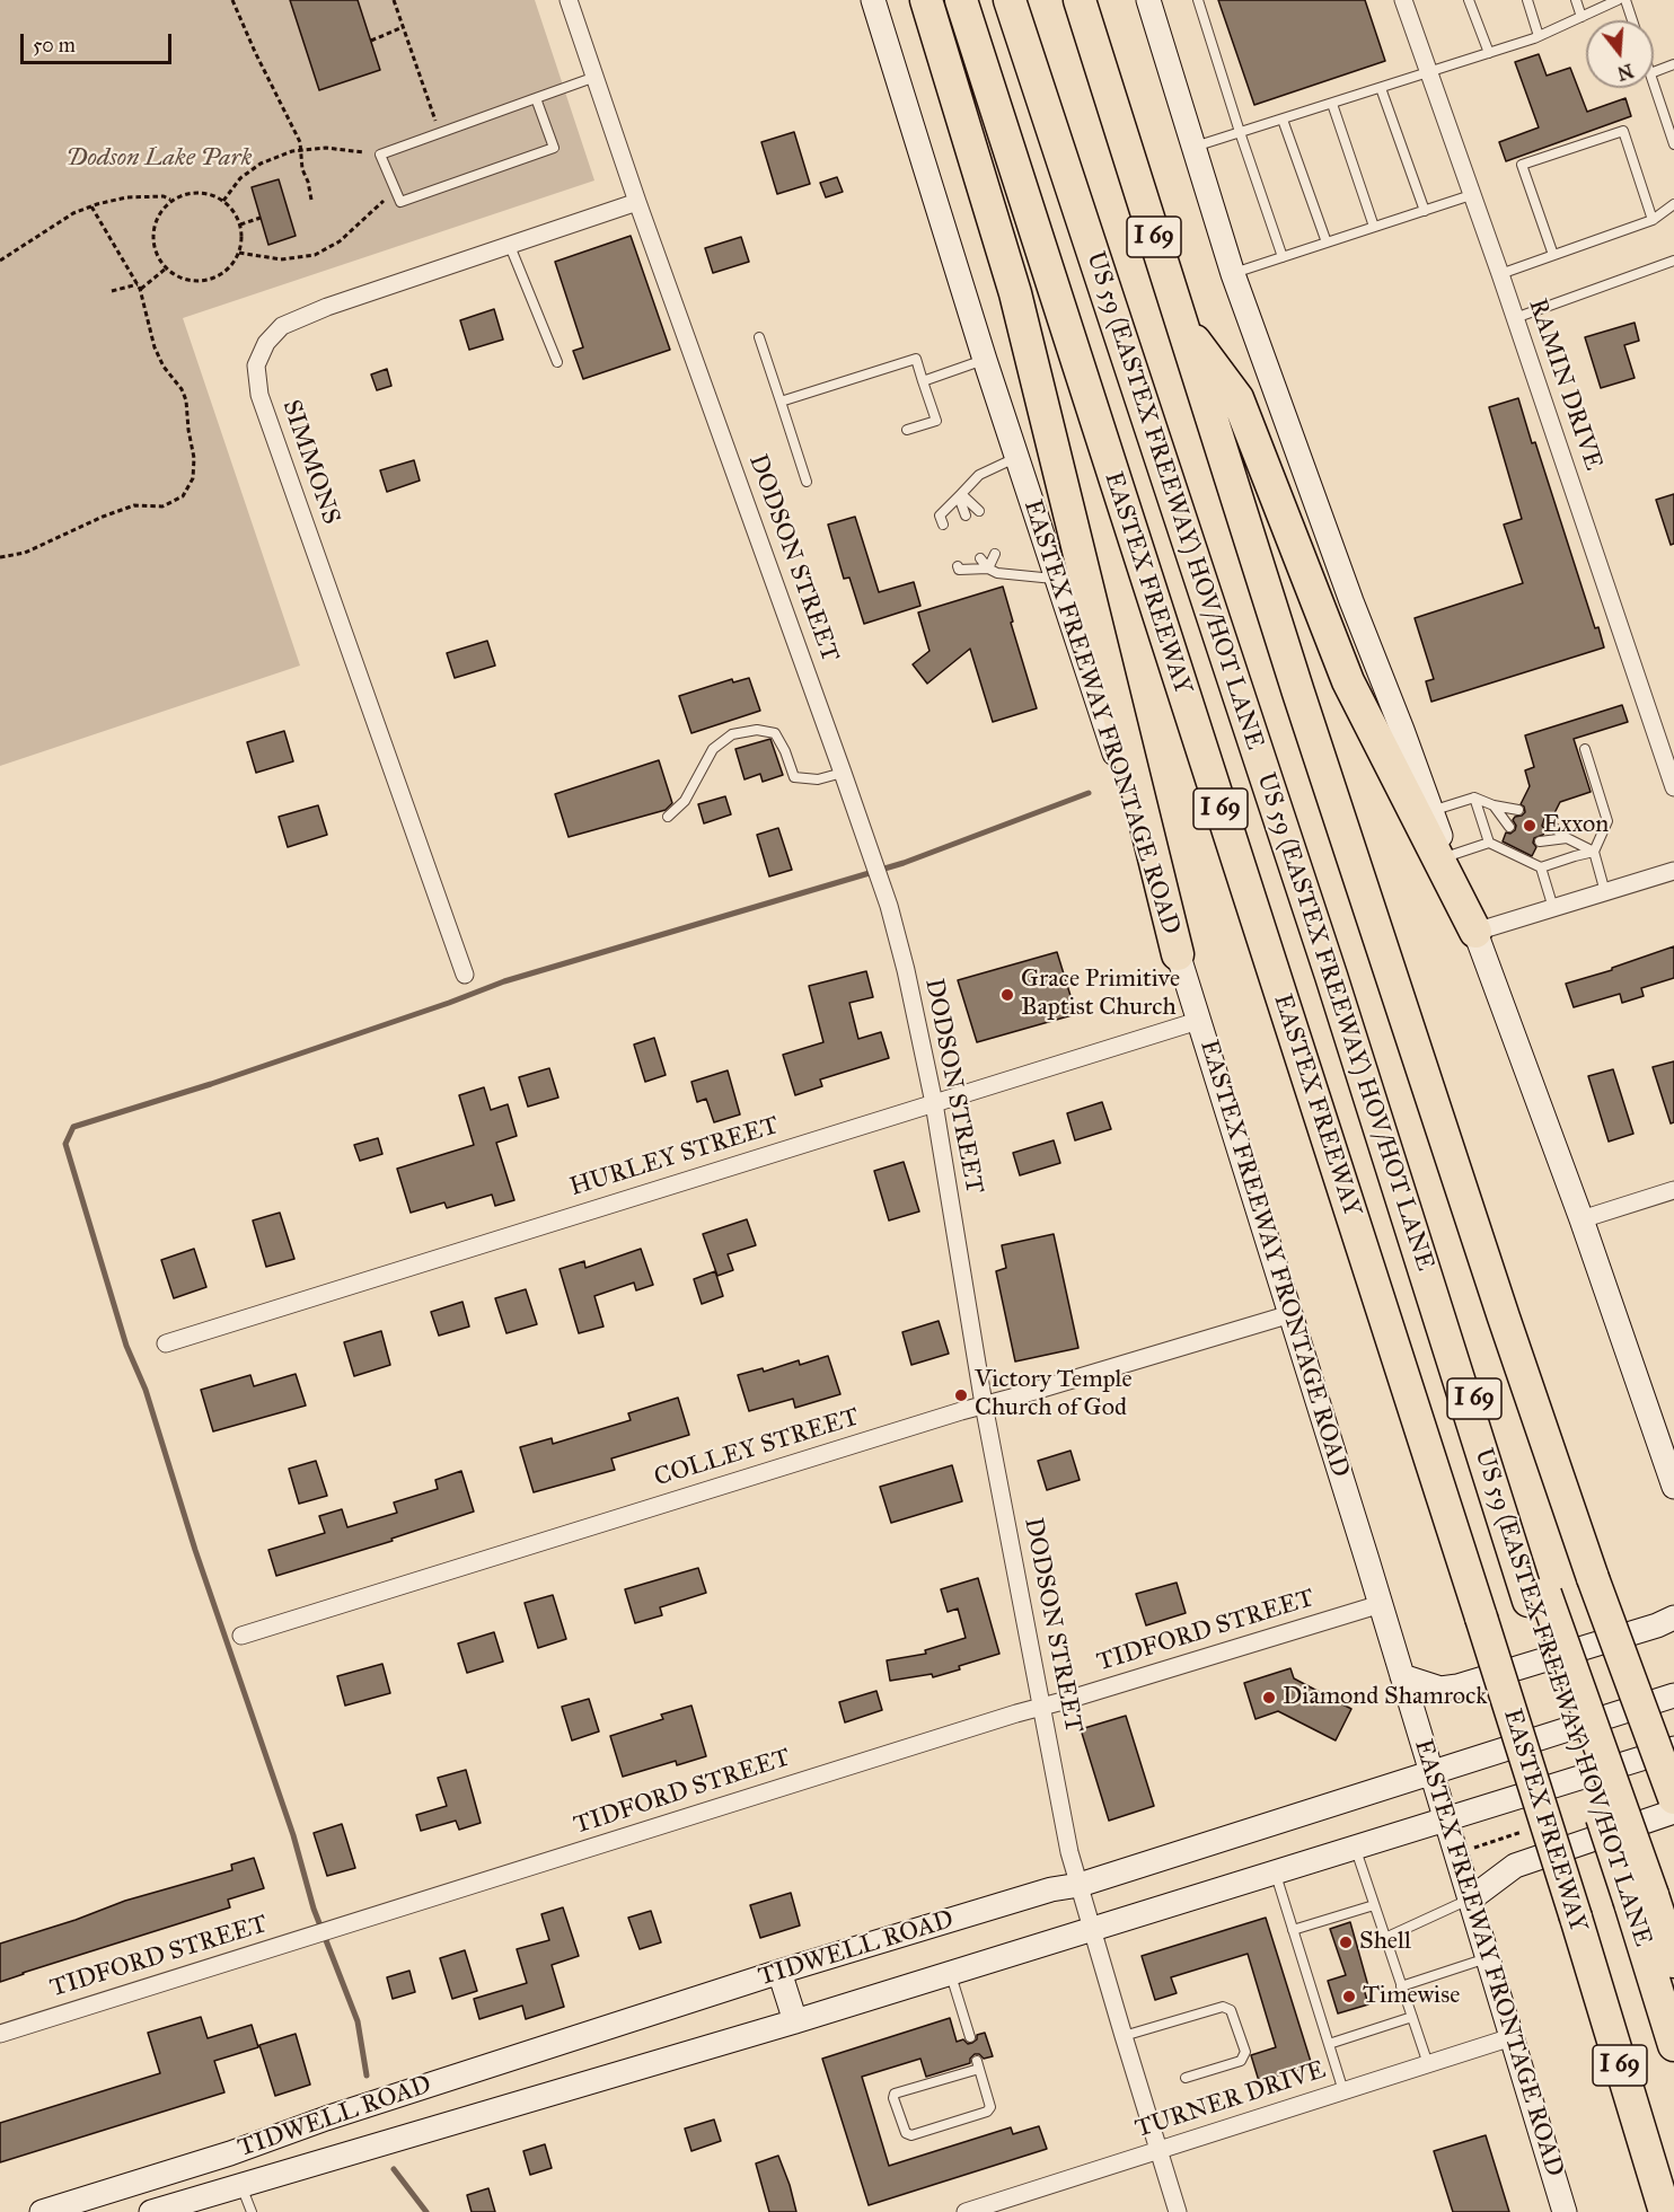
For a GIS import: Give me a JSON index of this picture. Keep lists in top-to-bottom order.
{
  "streets": {
    "highway": ["I 69", "US 59 (EASTEX FREEWAY) HOV/HOT LANE", "EASTEX FREEWAY"],
    "main road": ["EASTEX FREEWAY FRONTAGE ROAD", "TIDWELL ROAD"],
    "street": [
      "RAMIN DRIVE",
      "SIMMONS",
      "DODSON STREET",
      "HURLEY STREET",
      "COLLEY STREET",
      "TIDFORD STREET",
      "TURNER DRIVE"
    ]
  },
  "crossings": [
    ["SIMMONS", "DODSON STREET"],
    ["US 59 (EASTEX FREEWAY) HOV/HOT LANE", "EASTEX FREEWAY"],
    ["DODSON STREET", "HURLEY STREET"],
    ["DODSON STREET", "COLLEY STREET"],
    ["DODSON STREET", "TIDFORD STREET"],
    ["DODSON STREET", "TIDWELL ROAD"],
    ["DODSON STREET", "TURNER DRIVE"],
    ["EASTEX FREEWAY FRONTAGE ROAD", "HURLEY STREET"],
    ["EASTEX FREEWAY FRONTAGE ROAD", "COLLEY STREET"],
    ["EASTEX FREEWAY FRONTAGE ROAD", "TIDFORD STREET"],
    ["EASTEX FREEWAY FRONTAGE ROAD", "TIDWELL ROAD"],
    ["EASTEX FREEWAY FRONTAGE ROAD", "TURNER DRIVE"]
  ],
  "parks": ["Dodson Lake Park"],
  "places": [
    "Exxon",
    "Grace Primitive Baptist Church",
    "Victory Temple Church of God",
    "Diamond Shamrock",
    "Shell",
    "Timewise"
  ],
  "scale_bar": "50 m",
  "north": "bottom"
}
